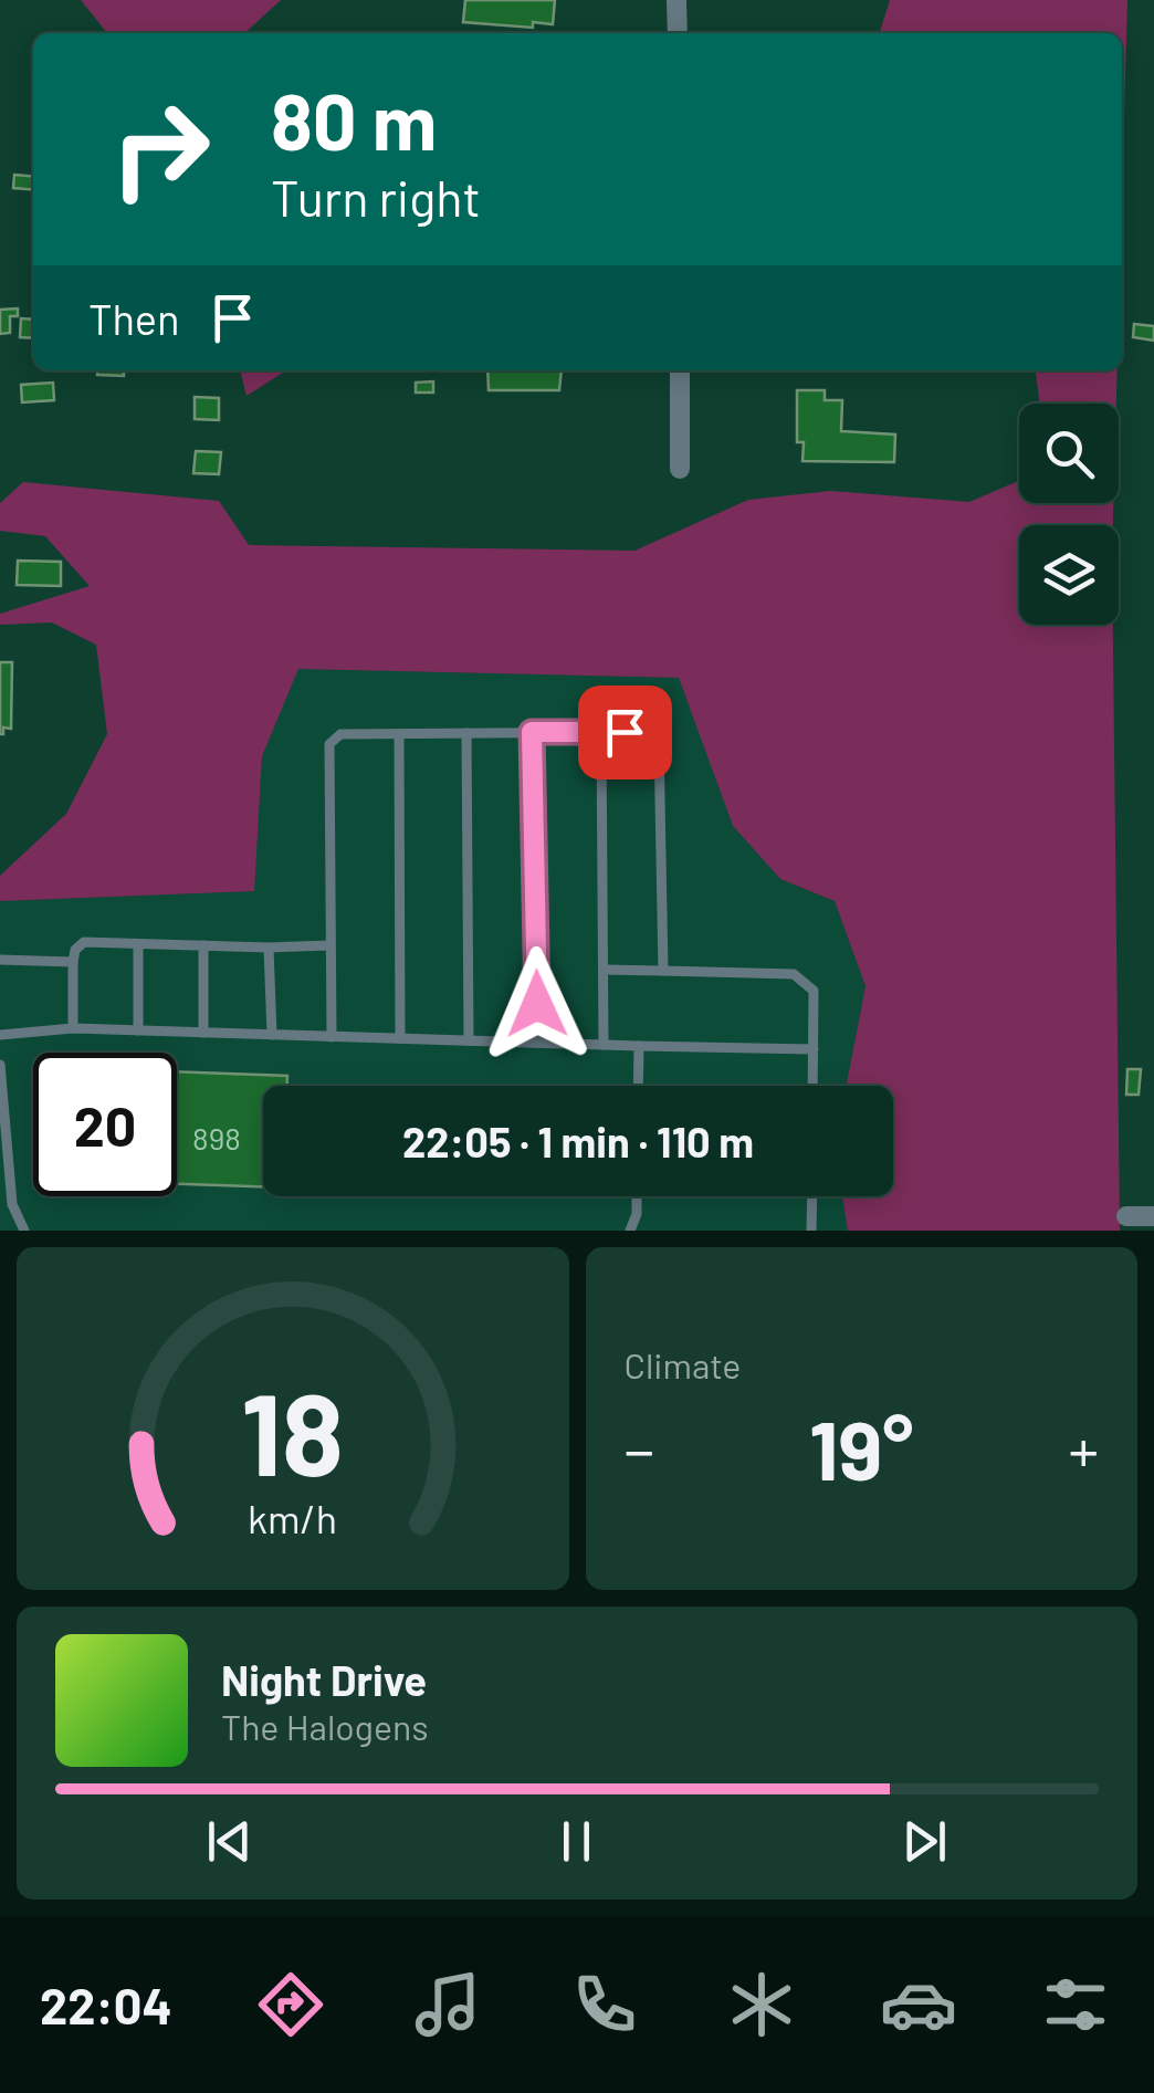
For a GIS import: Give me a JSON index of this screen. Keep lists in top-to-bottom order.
{
  "house_numbers": ["898"],
  "page": {
    "turn": ["80 m", "Turn right"],
    "then": "Then",
    "limit": "20",
    "trip": "22:05 · 1 min · 110 m",
    "tile": "Climate",
    "heat": ["−", "19°", "+"],
    "song": ["Night Drive", "The Halogens"],
    "tabs": "22:04",
    "gauge": ["18", "km/h"]
  }
}
